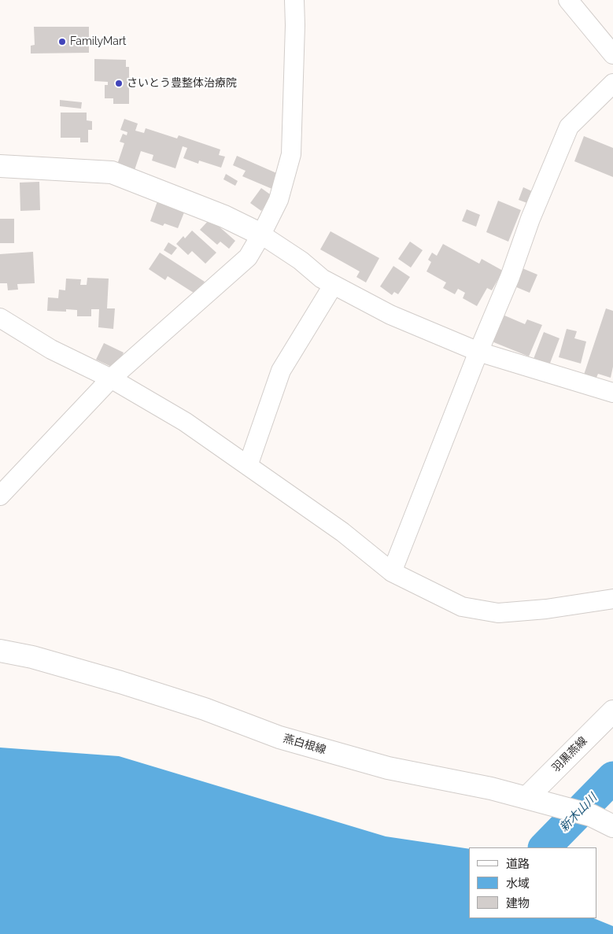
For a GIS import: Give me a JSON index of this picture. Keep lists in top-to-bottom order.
{
  "streets": {
    "main road": ["燕白根線", "羽黒燕線"]
  },
  "crossings": [
    ["燕白根線", "羽黒燕線"]
  ],
  "water": ["新木山川"],
  "places": ["FamilyMart", "さいとう豊整体治療院"],
  "legend": ["道路", "水域", "建物"]
}
